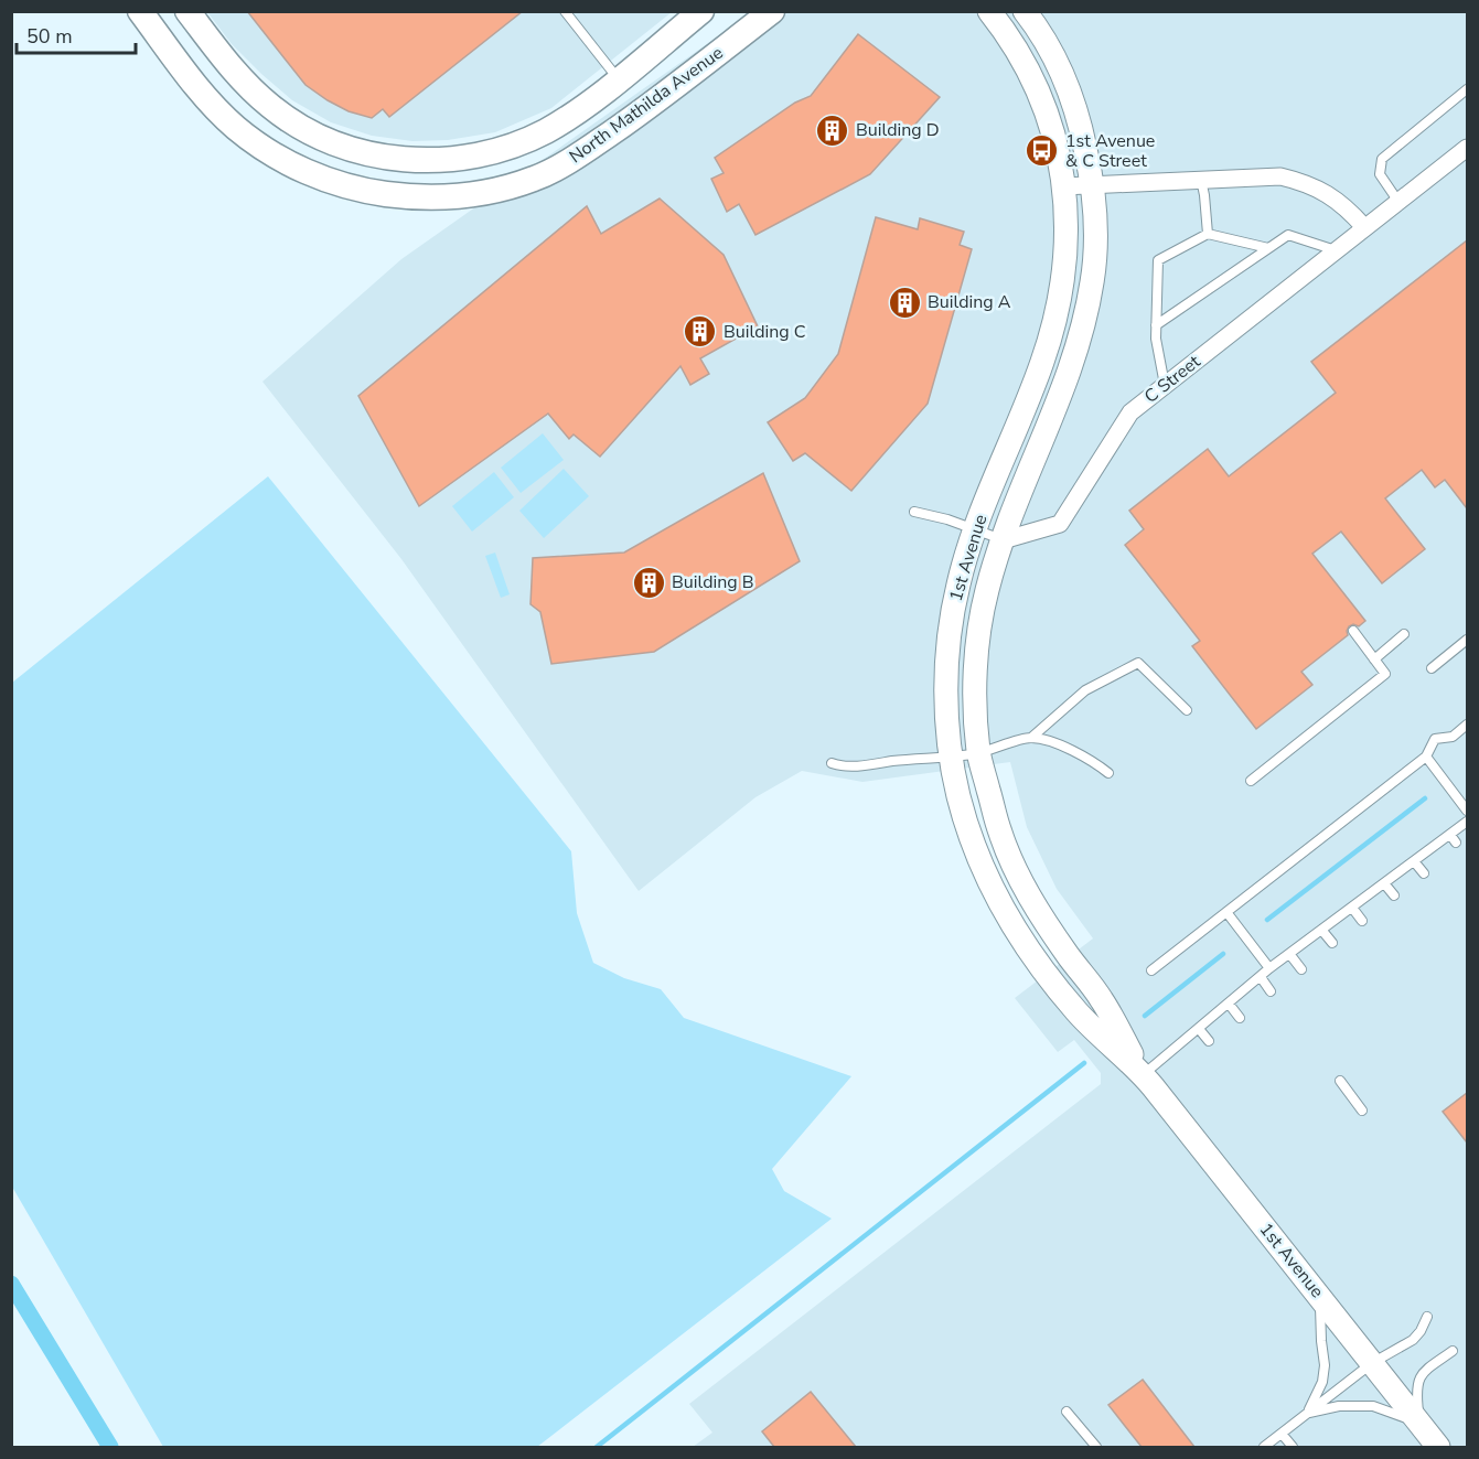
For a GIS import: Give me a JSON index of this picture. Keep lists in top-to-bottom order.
{
  "streets": {
    "main road": ["North Mathilda Avenue"],
    "street": ["C Street", "1st Avenue"]
  },
  "crossings": [
    ["C Street", "1st Avenue"]
  ],
  "places": {
    "building": [
      "Building D",
      "Building A",
      "Building C",
      "Building B"
    ],
    "bus stop": ["1st Avenue & C Street"]
  },
  "scale_bar": "50 m"
}
